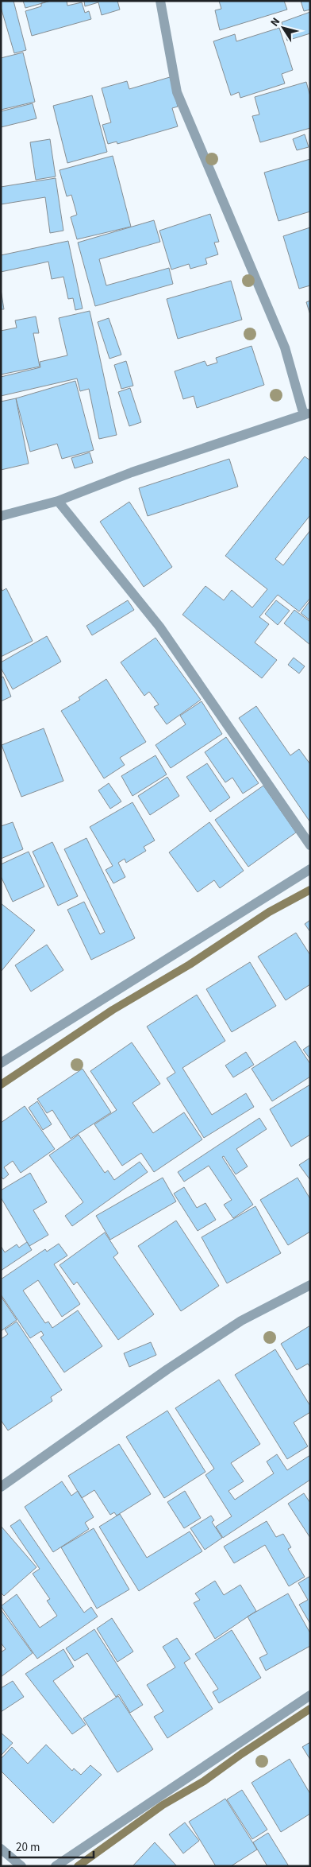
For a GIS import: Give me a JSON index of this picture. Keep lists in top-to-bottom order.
{
  "scale_bar": "20 m",
  "north": "top left"
}
